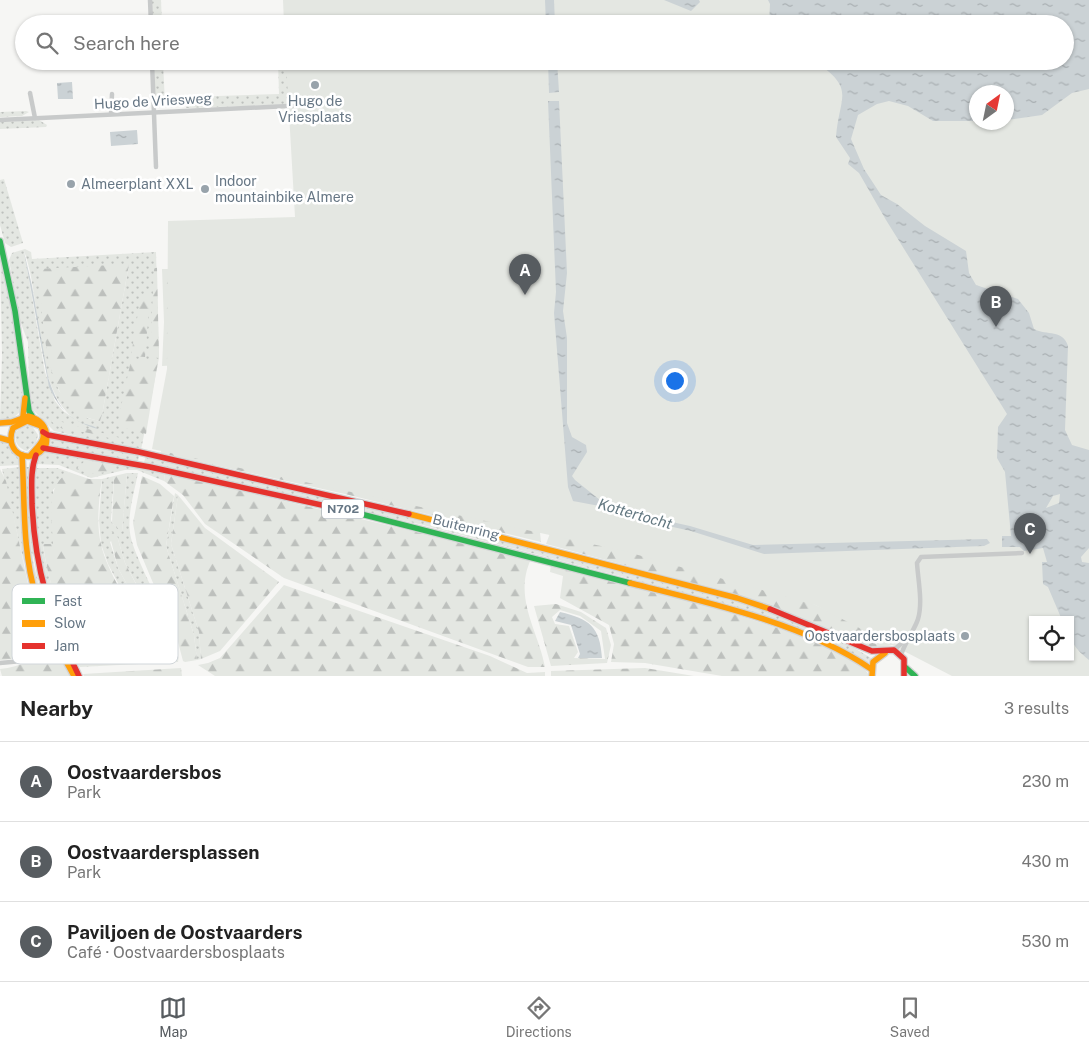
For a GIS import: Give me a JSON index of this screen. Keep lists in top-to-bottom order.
{
  "streets": {
    "main road": ["N702", "Buitenring"],
    "street": ["Hugo de Vriesweg"]
  },
  "crossings": [
    ["N702", "Buitenring"]
  ],
  "water": ["Kottertocht"],
  "places": [
    "Hugo de Vriesplaats",
    "Almeerplant XXL",
    "Indoor mountainbike Almere",
    "Oostvaardersbosplaats"
  ],
  "legend": ["Fast", "Slow", "Jam"],
  "north": "top right",
  "page": {
    "search": "Search here",
    "pins": ["A", "B", "C"],
    "heading": ["Nearby", "3 results"],
    "list": [
      {
        "mark": "A",
        "name": "Oostvaardersbos",
        "note": "Park",
        "value": "230 m"
      },
      {
        "mark": "B",
        "name": "Oostvaardersplassen",
        "note": "Park",
        "value": "430 m"
      },
      {
        "mark": "C",
        "name": "Paviljoen de Oostvaarders",
        "note": "Café · Oostvaardersbosplaats",
        "value": "530 m"
      }
    ],
    "nav": ["Map", "Directions", "Saved"]
  }
}
